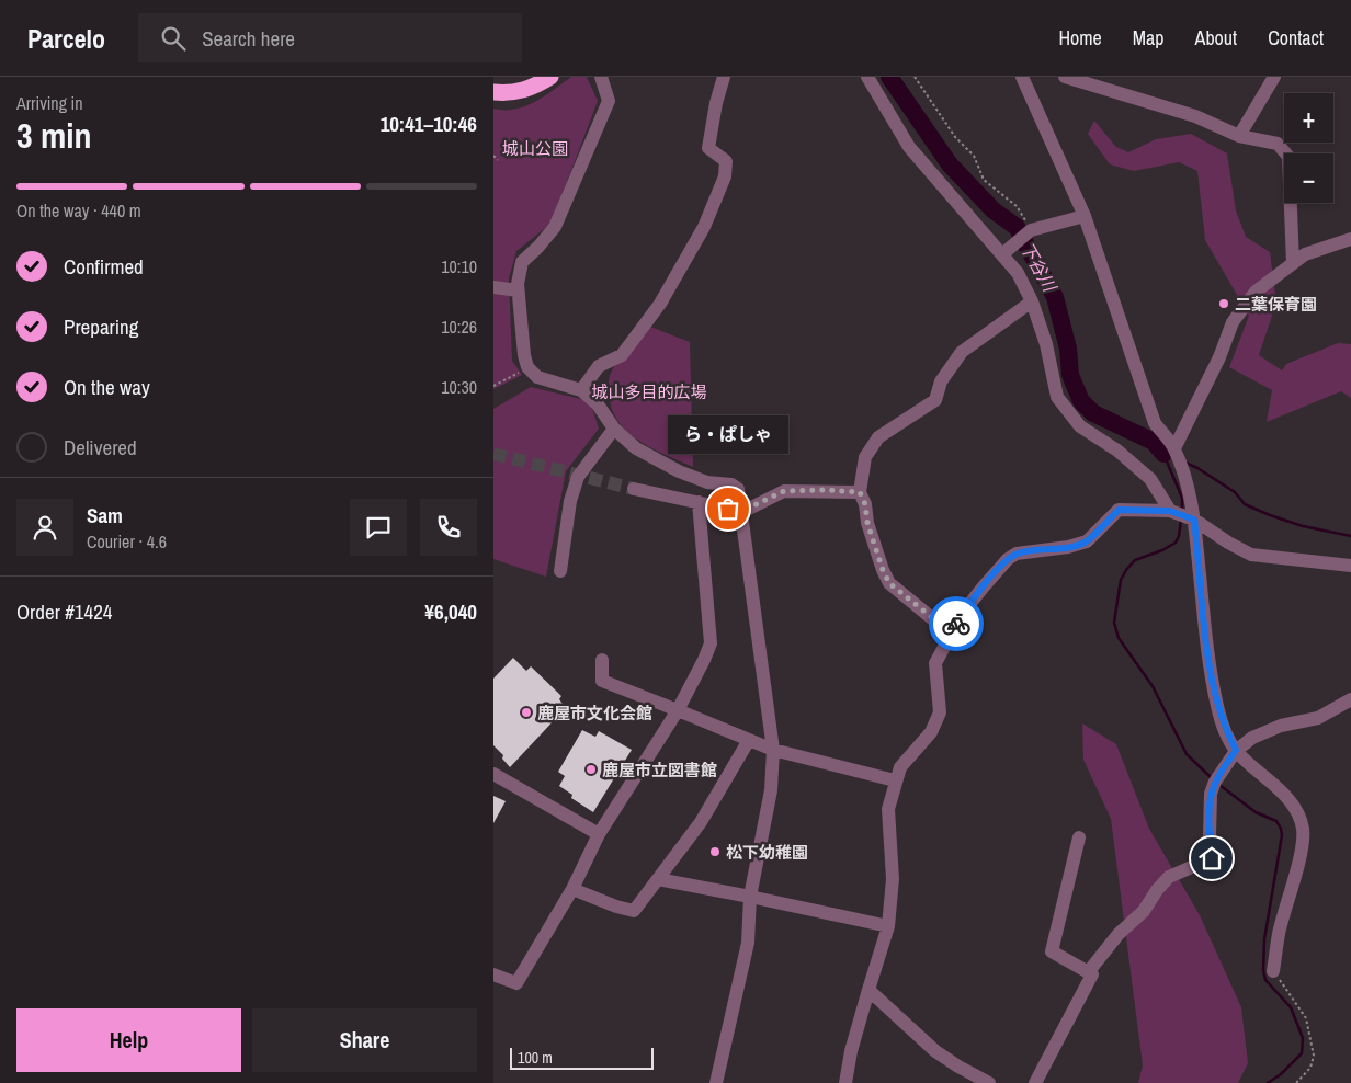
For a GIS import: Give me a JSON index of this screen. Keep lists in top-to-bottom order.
{
  "water": ["下谷川"],
  "parks": ["城山公園", "城山多目的広場"],
  "places": [
    "二葉保育園",
    "ら・ぱしゃ",
    "鹿屋市文化会館",
    "鹿屋市立図書館",
    "松下幼稚園"
  ],
  "scale_bar": "100 m",
  "page": {
    "header": "Parcelo",
    "search": "Search here",
    "nav": [
      "Home",
      "Map",
      "About",
      "Contact"
    ],
    "heading": ["3 min", "Arriving in", "10:41–10:46"],
    "panel": [
      "Sam",
      "Courier · 4.6",
      "Order #1424",
      "¥6,040"
    ],
    "map_buttons": ["+", "−"],
    "bar": "On the way · 440 m",
    "list": [
      ["Confirmed", "10:10"],
      ["Preparing", "10:26"],
      ["On the way", "10:30"],
      "Delivered"
    ],
    "bubble": "ら・ぱしゃ",
    "buttons": ["Help", "Share"],
    "scale": "100 m"
  }
}
